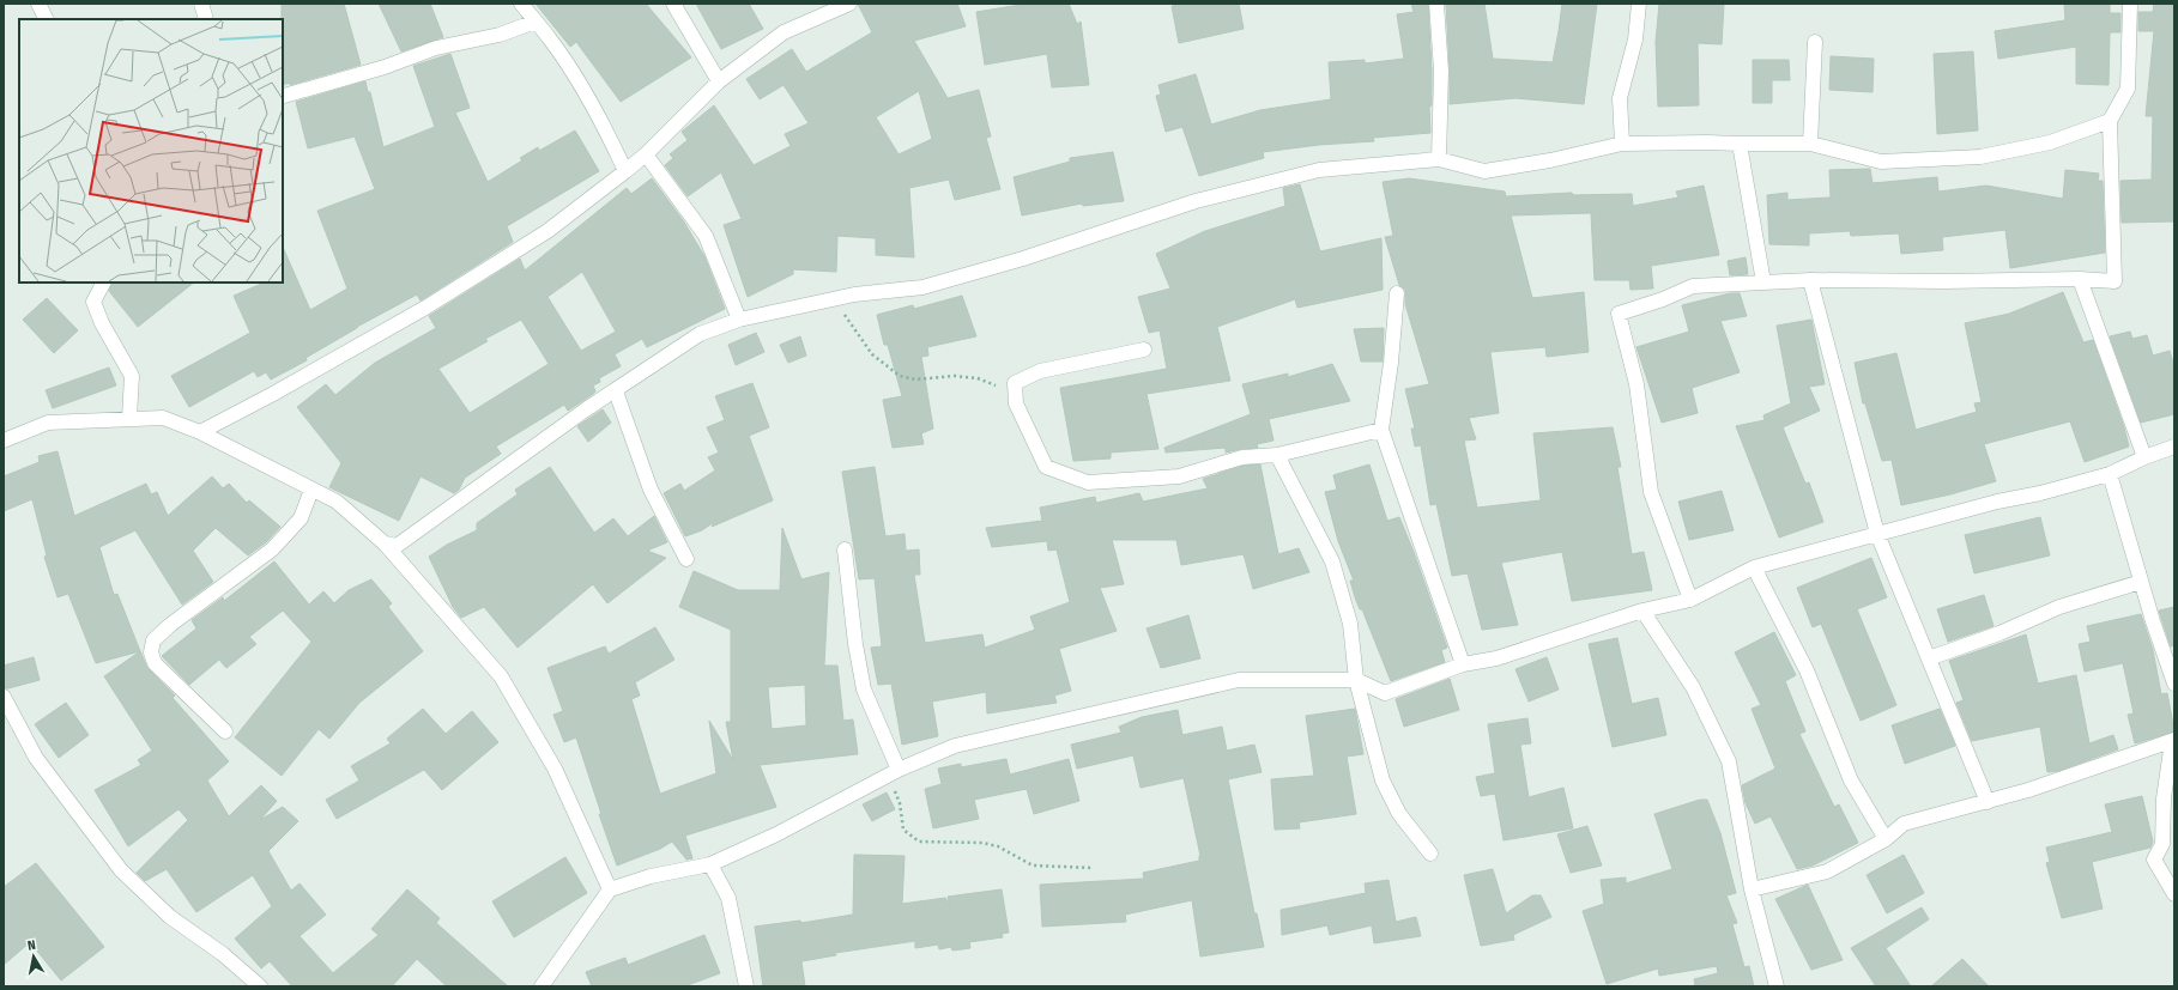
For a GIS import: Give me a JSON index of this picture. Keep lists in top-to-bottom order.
{
  "north": "top"
}
